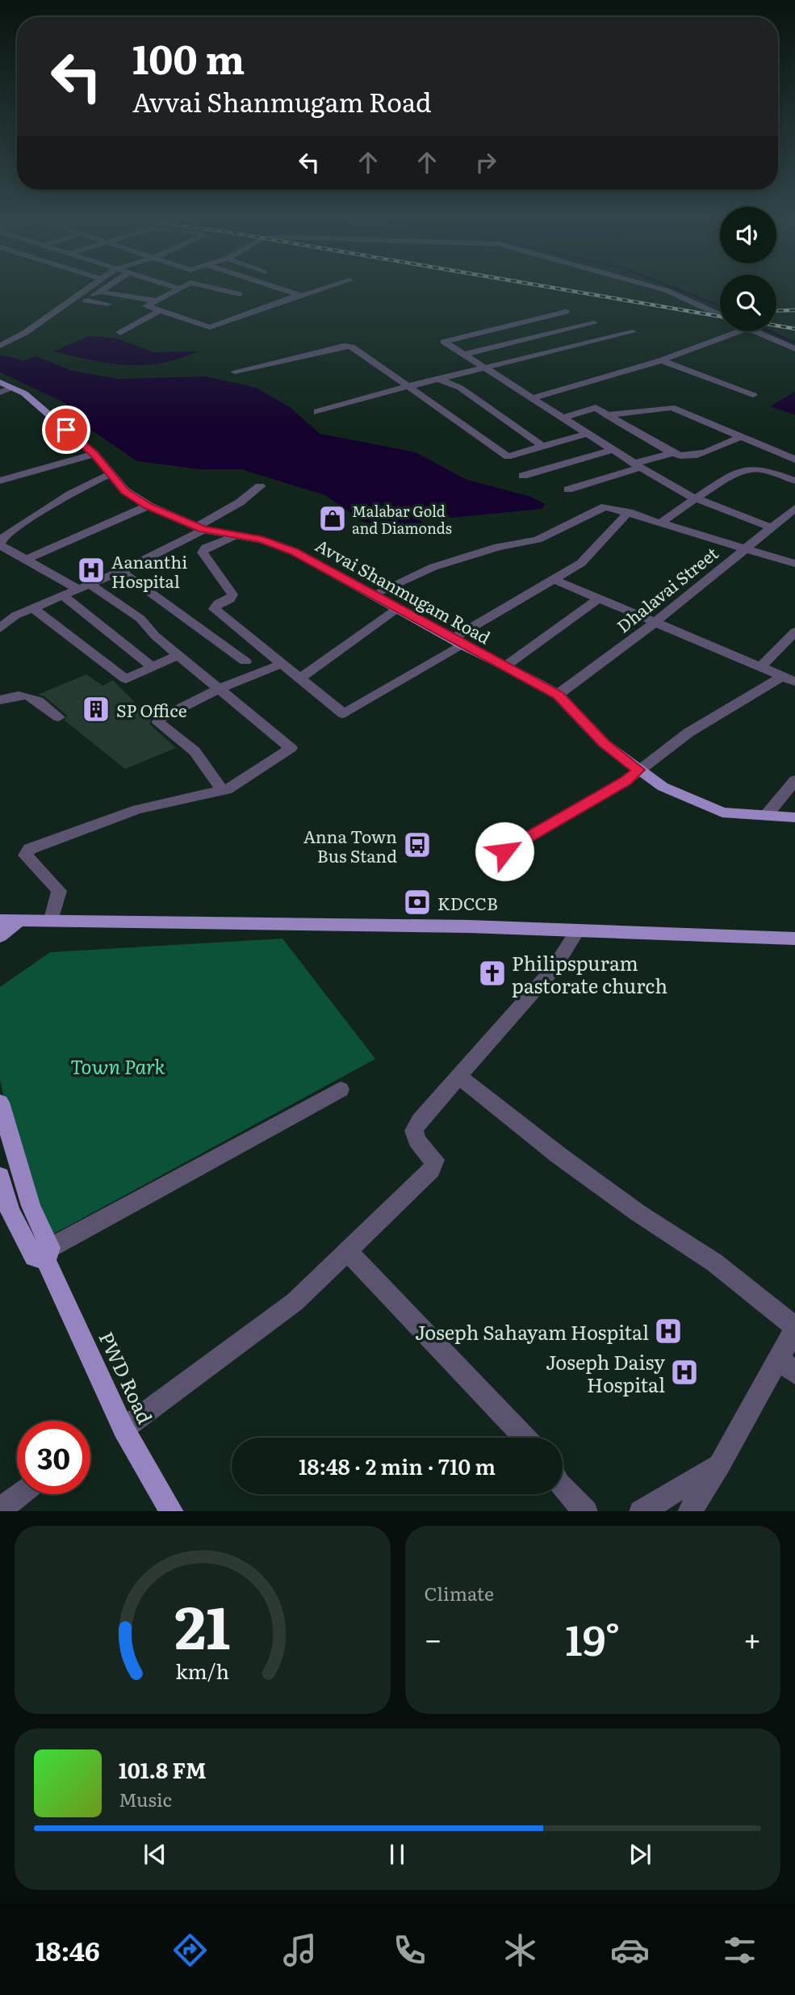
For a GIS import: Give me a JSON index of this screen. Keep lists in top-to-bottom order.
{
  "streets": {
    "main road": ["Avvai Shanmugam Road", "PWD Road"],
    "street": ["Dhalavai Street"]
  },
  "crossings": [
    ["Dhalavai Street", "Avvai Shanmugam Road"]
  ],
  "parks": ["Town Park"],
  "places": {
    "shop": ["Malabar Gold and Diamonds"],
    "hospital": ["Aananthi Hospital", "Joseph Sahayam Hospital", "Joseph Daisy Hospital"],
    "building": ["SP Office"],
    "bus stop": ["Anna Town Bus Stand"],
    "bank": ["KDCCB"],
    "church": ["Philipspuram pastorate church"]
  },
  "page": {
    "turn": ["100 m", "Avvai Shanmugam Road"],
    "limit": "30",
    "trip": "18:48 · 2 min · 710 m",
    "tile": "Climate",
    "heat": ["−", "19°", "+"],
    "song": ["101.8 FM", "Music"],
    "tabs": "18:46",
    "gauge": ["21", "km/h"]
  }
}
